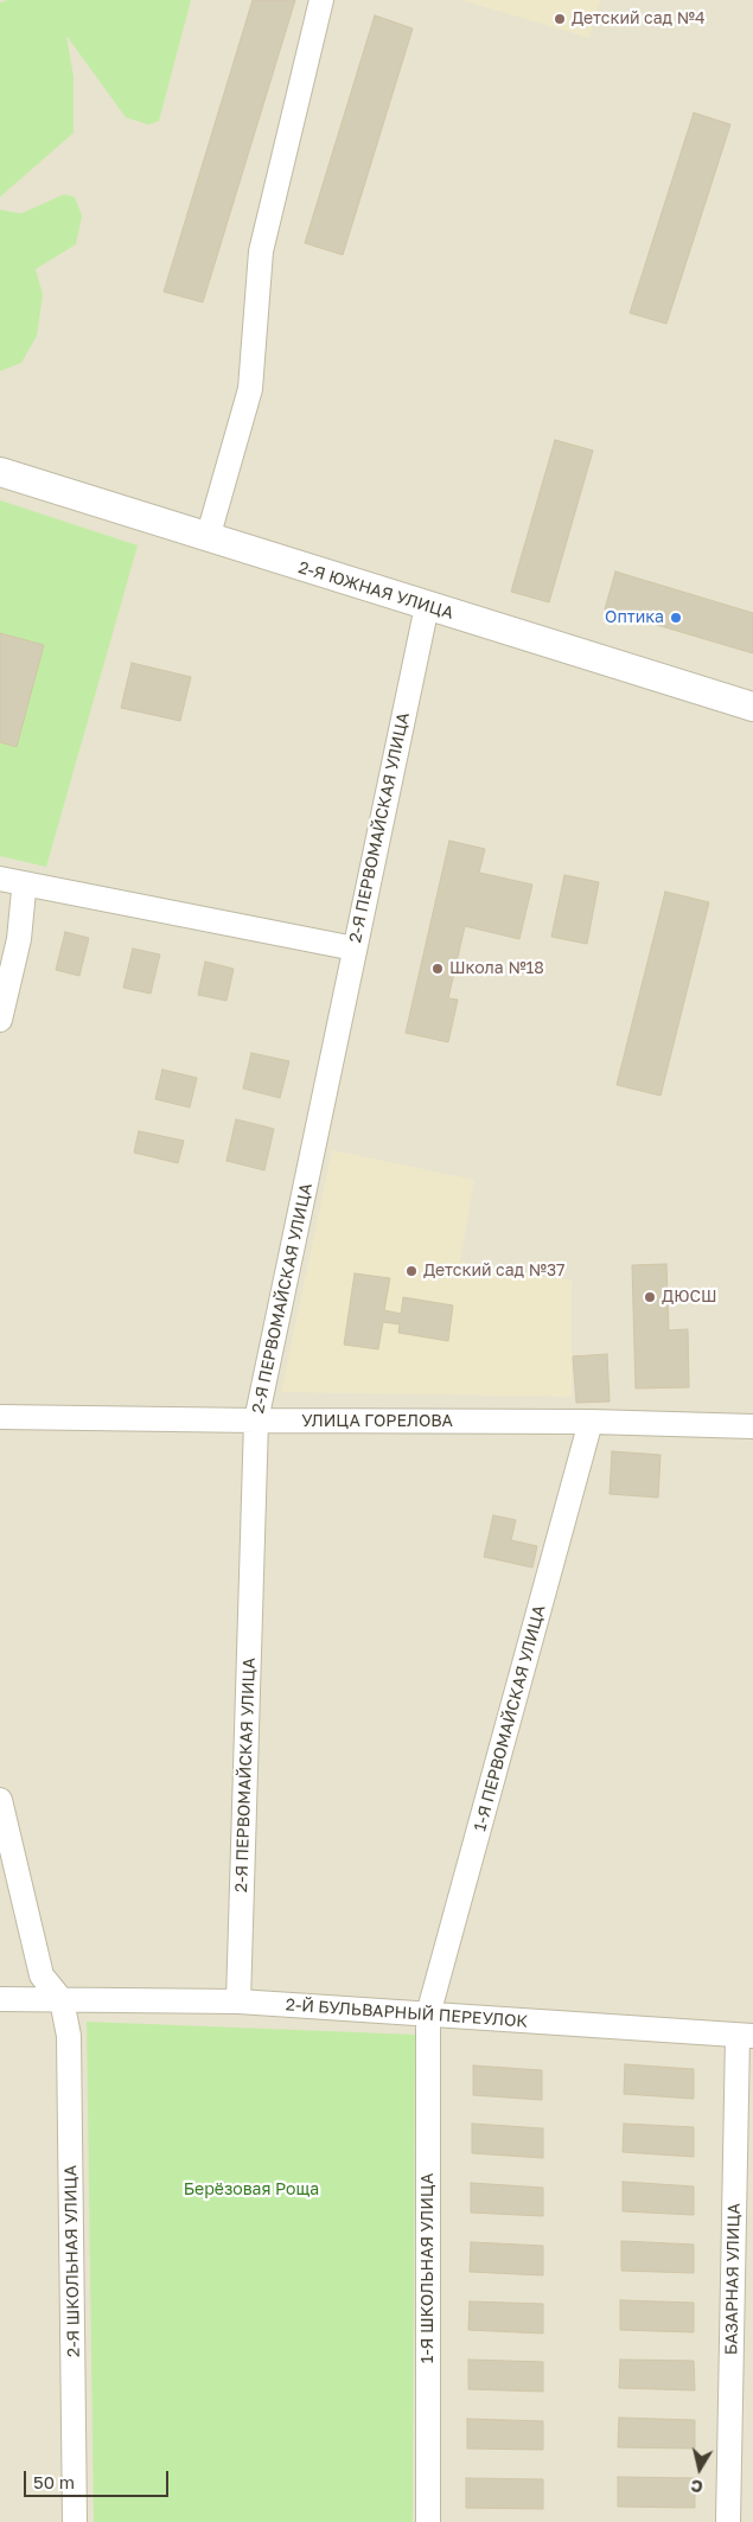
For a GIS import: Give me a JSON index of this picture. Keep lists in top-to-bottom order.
{
  "streets": {
    "street": [
      "2-Я ЮЖНАЯ УЛИЦА",
      "2-Я ПЕРВОМАЙСКАЯ УЛИЦА",
      "УЛИЦА ГОРЕЛОВА",
      "1-Я ПЕРВОМАЙСКАЯ УЛИЦА",
      "2-Й БУЛЬВАРНЫЙ ПЕРЕУЛОК",
      "2-Я ШКОЛЬНАЯ УЛИЦА",
      "1-Я ШКОЛЬНАЯ УЛИЦА",
      "БАЗАРНАЯ УЛИЦА"
    ]
  },
  "crossings": [
    ["2-Я ЮЖНАЯ УЛИЦА", "2-Я ПЕРВОМАЙСКАЯ УЛИЦА"],
    ["2-Я ПЕРВОМАЙСКАЯ УЛИЦА", "УЛИЦА ГОРЕЛОВА"],
    ["2-Я ПЕРВОМАЙСКАЯ УЛИЦА", "2-Й БУЛЬВАРНЫЙ ПЕРЕУЛОК"],
    ["УЛИЦА ГОРЕЛОВА", "1-Я ПЕРВОМАЙСКАЯ УЛИЦА"],
    ["1-Я ПЕРВОМАЙСКАЯ УЛИЦА", "2-Й БУЛЬВАРНЫЙ ПЕРЕУЛОК"],
    ["1-Я ПЕРВОМАЙСКАЯ УЛИЦА", "1-Я ШКОЛЬНАЯ УЛИЦА"],
    ["2-Й БУЛЬВАРНЫЙ ПЕРЕУЛОК", "2-Я ШКОЛЬНАЯ УЛИЦА"],
    ["2-Й БУЛЬВАРНЫЙ ПЕРЕУЛОК", "1-Я ШКОЛЬНАЯ УЛИЦА"],
    ["2-Й БУЛЬВАРНЫЙ ПЕРЕУЛОК", "БАЗАРНАЯ УЛИЦА"]
  ],
  "parks": ["Берёзовая Роща"],
  "places": [
    "Детский сад №4",
    "Оптика",
    "Школа №18",
    "Детский сад №37",
    "ДЮСШ"
  ],
  "scale_bar": "50 m",
  "north": "bottom"
}
